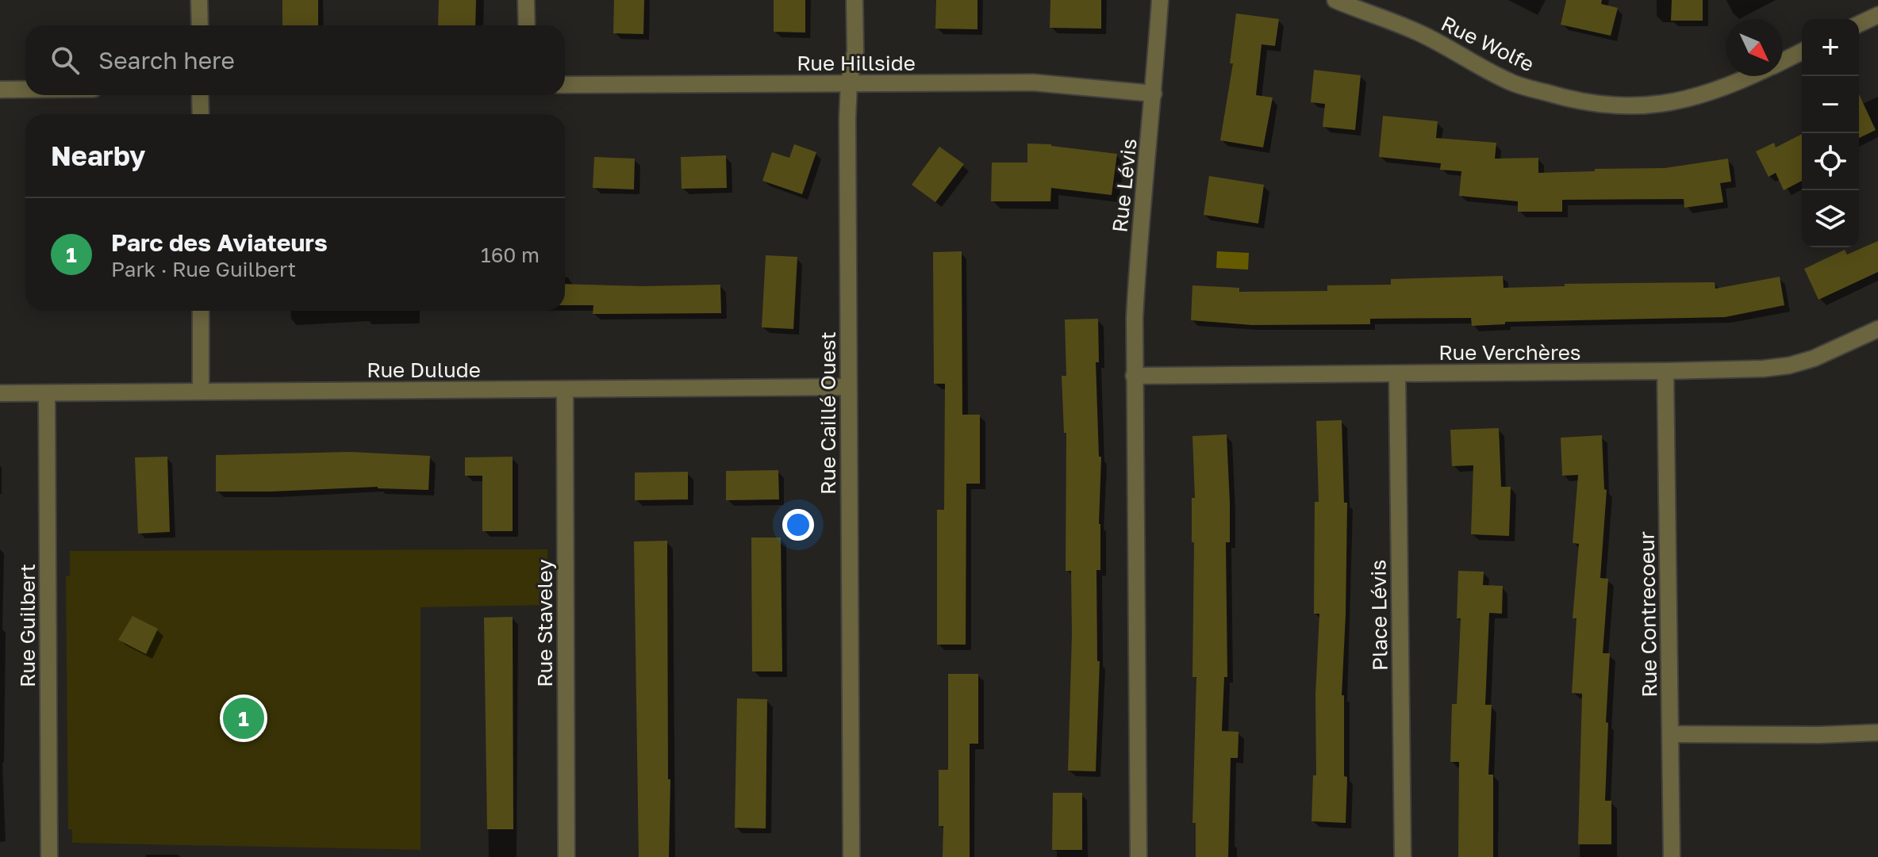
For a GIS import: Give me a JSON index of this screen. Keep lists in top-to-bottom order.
{
  "streets": {
    "street": [
      "Rue Wolfe",
      "Rue Hillside",
      "Rue Lévis",
      "Rue Verchères",
      "Rue Dulude",
      "Rue Caillé Ouest",
      "Rue Contrecoeur",
      "Place Lévis",
      "Rue Staveley",
      "Rue Guilbert"
    ]
  },
  "crossings": [
    ["Rue Hillside", "Rue Lévis"],
    ["Rue Hillside", "Rue Caillé Ouest"],
    ["Rue Lévis", "Rue Verchères"],
    ["Rue Verchères", "Rue Contrecoeur"],
    ["Rue Verchères", "Place Lévis"],
    ["Rue Dulude", "Rue Caillé Ouest"],
    ["Rue Dulude", "Rue Staveley"],
    ["Rue Dulude", "Rue Guilbert"]
  ],
  "north": "bottom right",
  "page": {
    "map_buttons": ["+", "−"],
    "search": "Search here",
    "heading": "Nearby",
    "list": [
      {
        "mark": "1",
        "name": "Parc des Aviateurs",
        "note": "Park · Rue Guilbert",
        "value": "160 m"
      }
    ],
    "pins": "1"
  }
}
